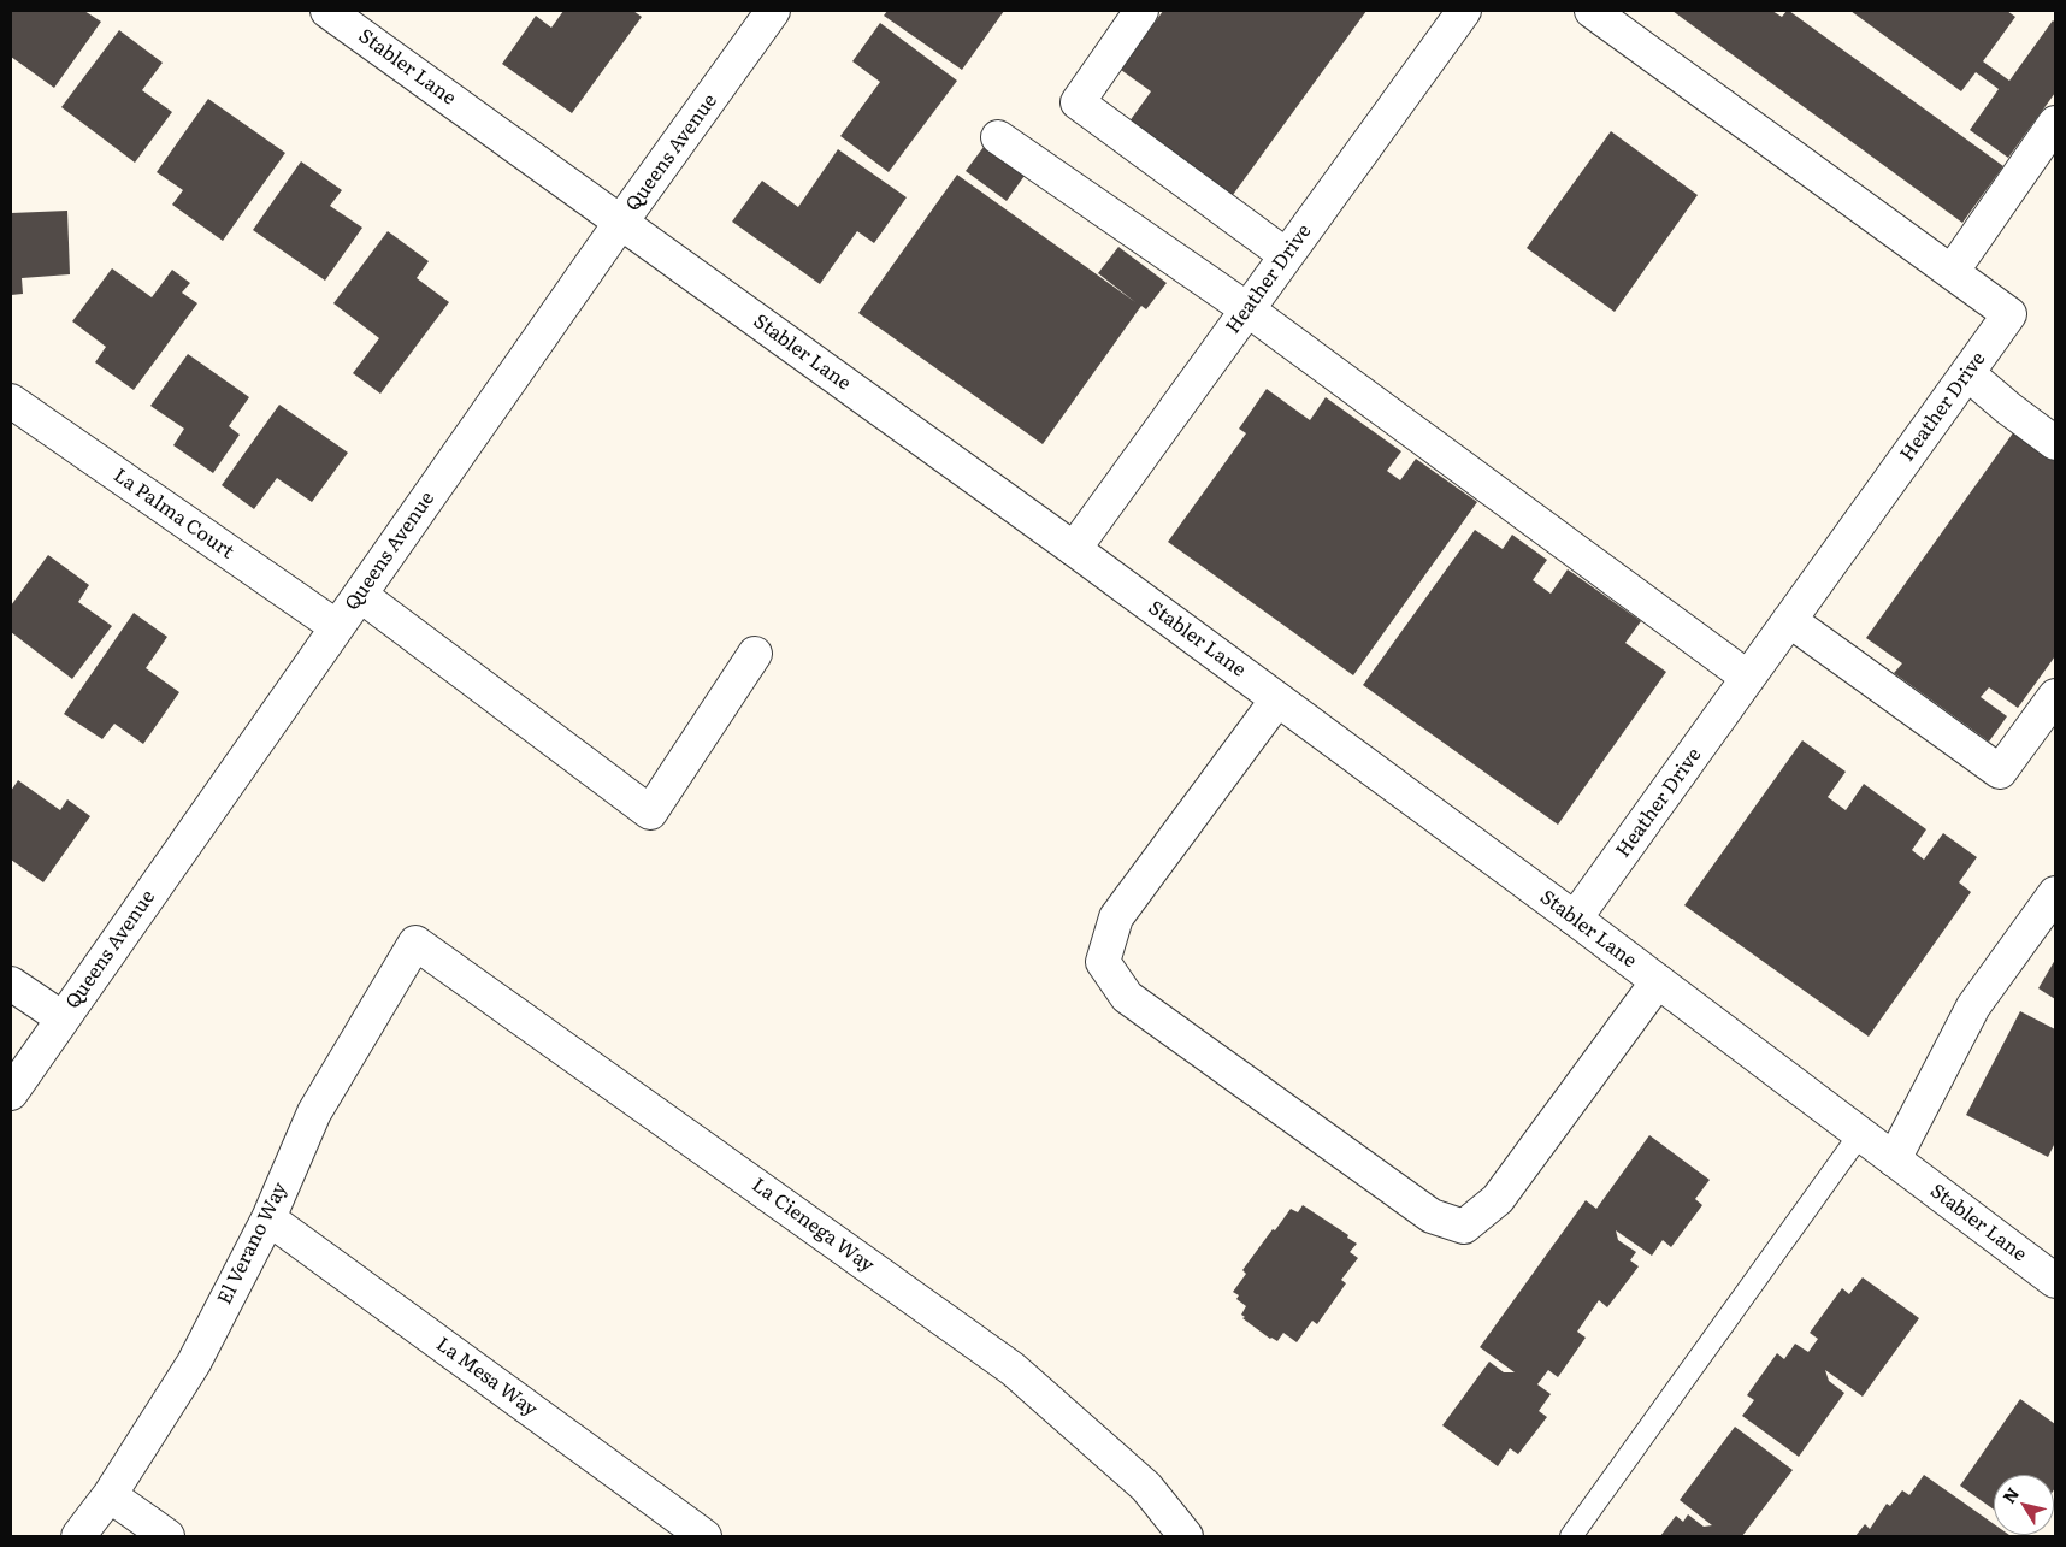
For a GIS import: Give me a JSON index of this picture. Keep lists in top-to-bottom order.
{
  "streets": {
    "street": [
      "Stabler Lane",
      "Queens Avenue",
      "Heather Drive",
      "La Palma Court",
      "La Cienega Way",
      "El Verano Way",
      "La Mesa Way"
    ]
  },
  "crossings": [
    ["Stabler Lane", "Queens Avenue"],
    ["Stabler Lane", "Heather Drive"],
    ["Queens Avenue", "La Palma Court"],
    ["La Cienega Way", "El Verano Way"],
    ["El Verano Way", "La Mesa Way"]
  ],
  "north": "top left"
}
